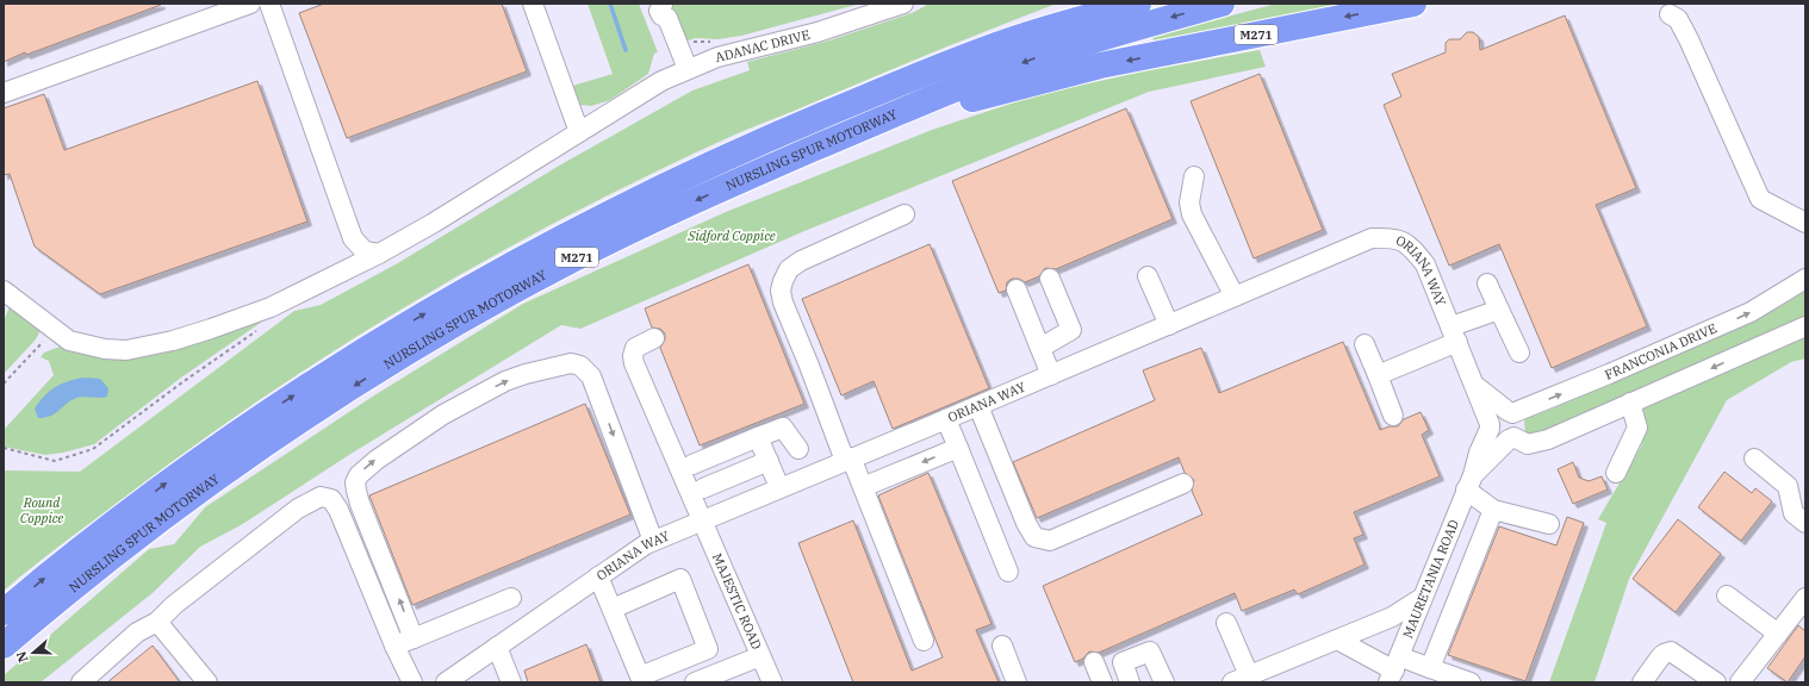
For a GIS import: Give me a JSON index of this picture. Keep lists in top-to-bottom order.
{
  "streets": {
    "highway": ["M271", "NURSLING SPUR MOTORWAY"],
    "street": [
      "ADANAC DRIVE",
      "ORIANA WAY",
      "FRANCONIA DRIVE",
      "MAURETANIA ROAD",
      "MAJESTIC ROAD"
    ]
  },
  "crossings": [
    ["M271", "NURSLING SPUR MOTORWAY"],
    ["ORIANA WAY", "FRANCONIA DRIVE"],
    ["ORIANA WAY", "MAURETANIA ROAD"],
    ["ORIANA WAY", "MAJESTIC ROAD"],
    ["FRANCONIA DRIVE", "MAURETANIA ROAD"]
  ],
  "parks": ["Sidford Coppice", "Round Coppice"],
  "north": "left"
}
